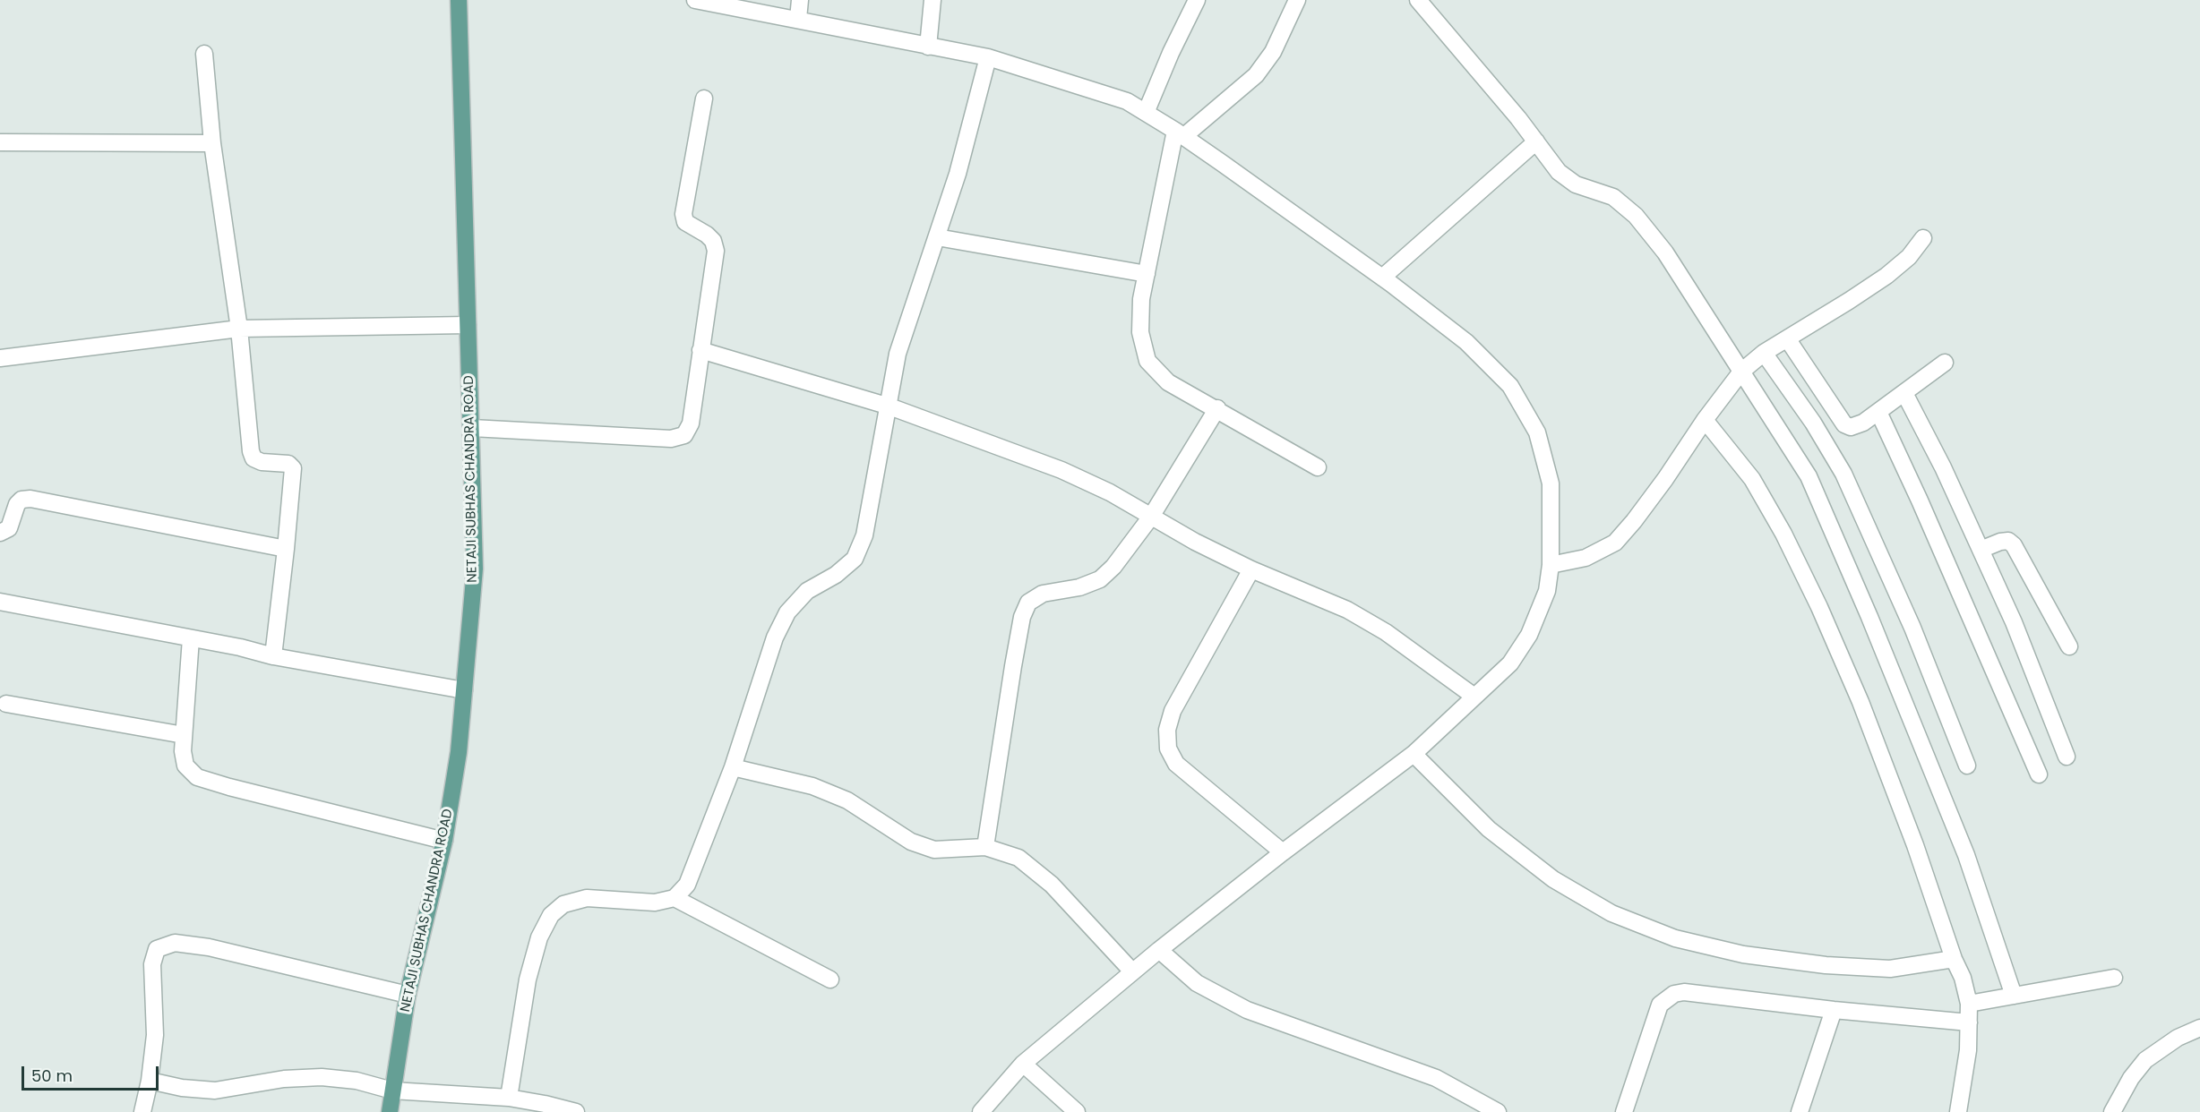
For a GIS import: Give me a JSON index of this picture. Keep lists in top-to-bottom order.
{
  "streets": {
    "main road": ["NETAJI SUBHAS CHANDRA ROAD"]
  },
  "scale_bar": "50 m"
}
